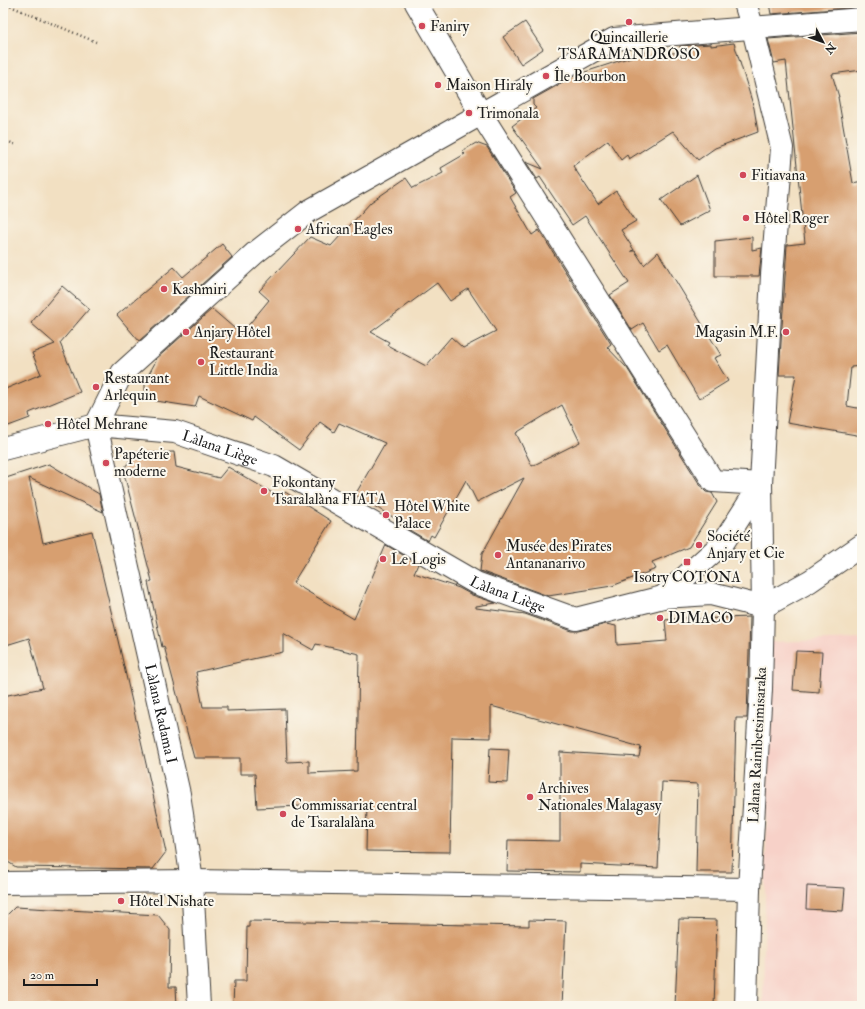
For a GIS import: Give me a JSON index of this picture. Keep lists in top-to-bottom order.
{
  "streets": {
    "street": ["Làlana Liège", "Làlana Radama I", "Làlana Rainibetsimisaraka"]
  },
  "crossings": [
    ["Làlana Liège", "Làlana Radama I"],
    ["Làlana Liège", "Làlana Rainibetsimisaraka"]
  ],
  "places": {
    "other": [
      "Quincaillerie TSARAMANDROSO",
      "Faniry",
      "Île Bourbon",
      "Maison Hiraly",
      "Trimonala",
      "Fitiavana",
      "Hôtel Roger",
      "African Eagles",
      "Kashmiri",
      "Anjary Hôtel",
      "Magasin M.F.",
      "Restaurant Little India",
      "Restaurant Arlequin",
      "Hôtel Mehrane",
      "Papéterie moderne",
      "Fokontany Tsaralalàna FIATA",
      "Hôtel White Palace",
      "Société Anjary et Cie",
      "Musée des Pirates Antananarivo",
      "Le Logis",
      "DIMACO",
      "Archives Nationales Malagasy",
      "Commissariat central de Tsaralalàna",
      "Hôtel Nishate"
    ],
    "transit": ["Isotry COTONA"]
  },
  "scale_bar": "20 m",
  "north": "bottom right"
}
